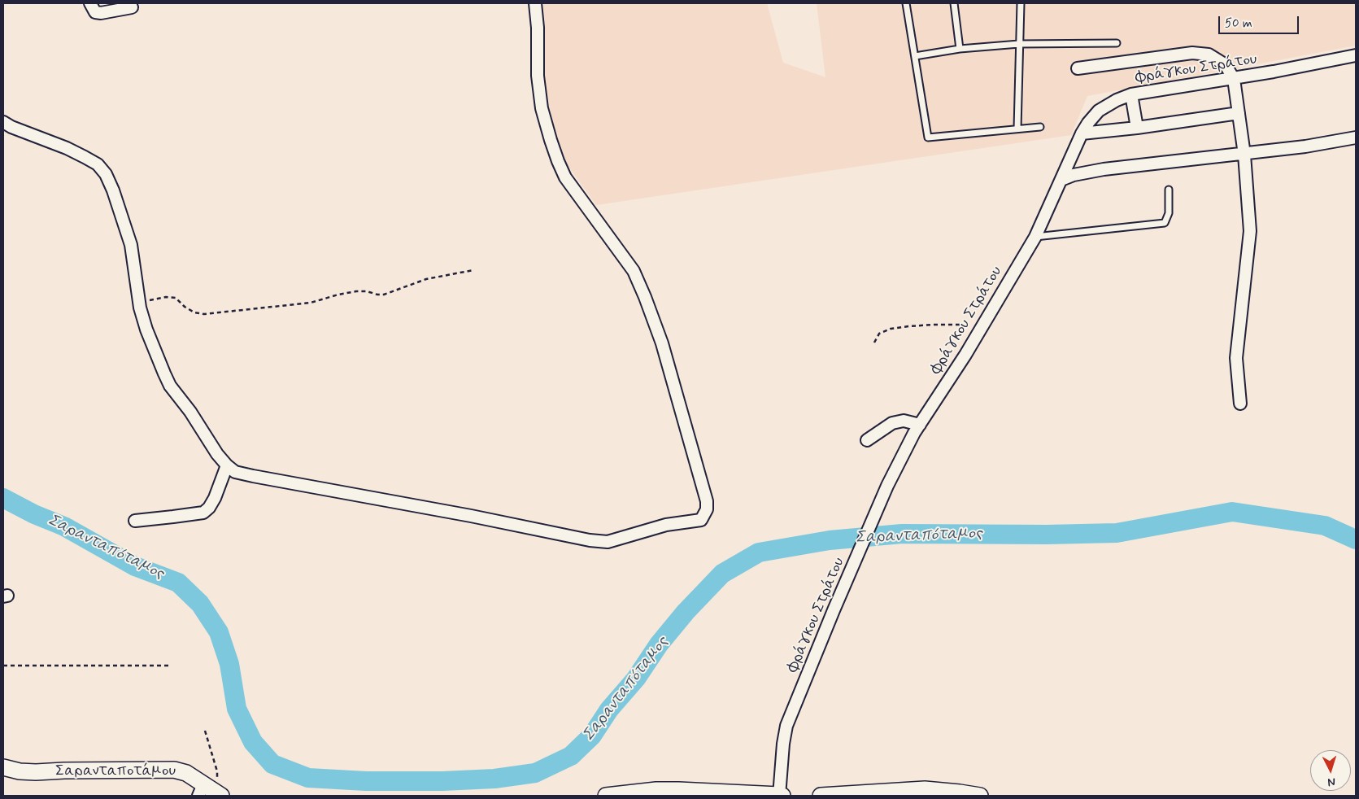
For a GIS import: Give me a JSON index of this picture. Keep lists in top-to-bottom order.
{
  "streets": {
    "street": ["Φράγκου Στράτου", "Σαρανταποτάμου"]
  },
  "water": ["Σαρανταπόταμος"],
  "scale_bar": "50 m",
  "north": "bottom"
}
